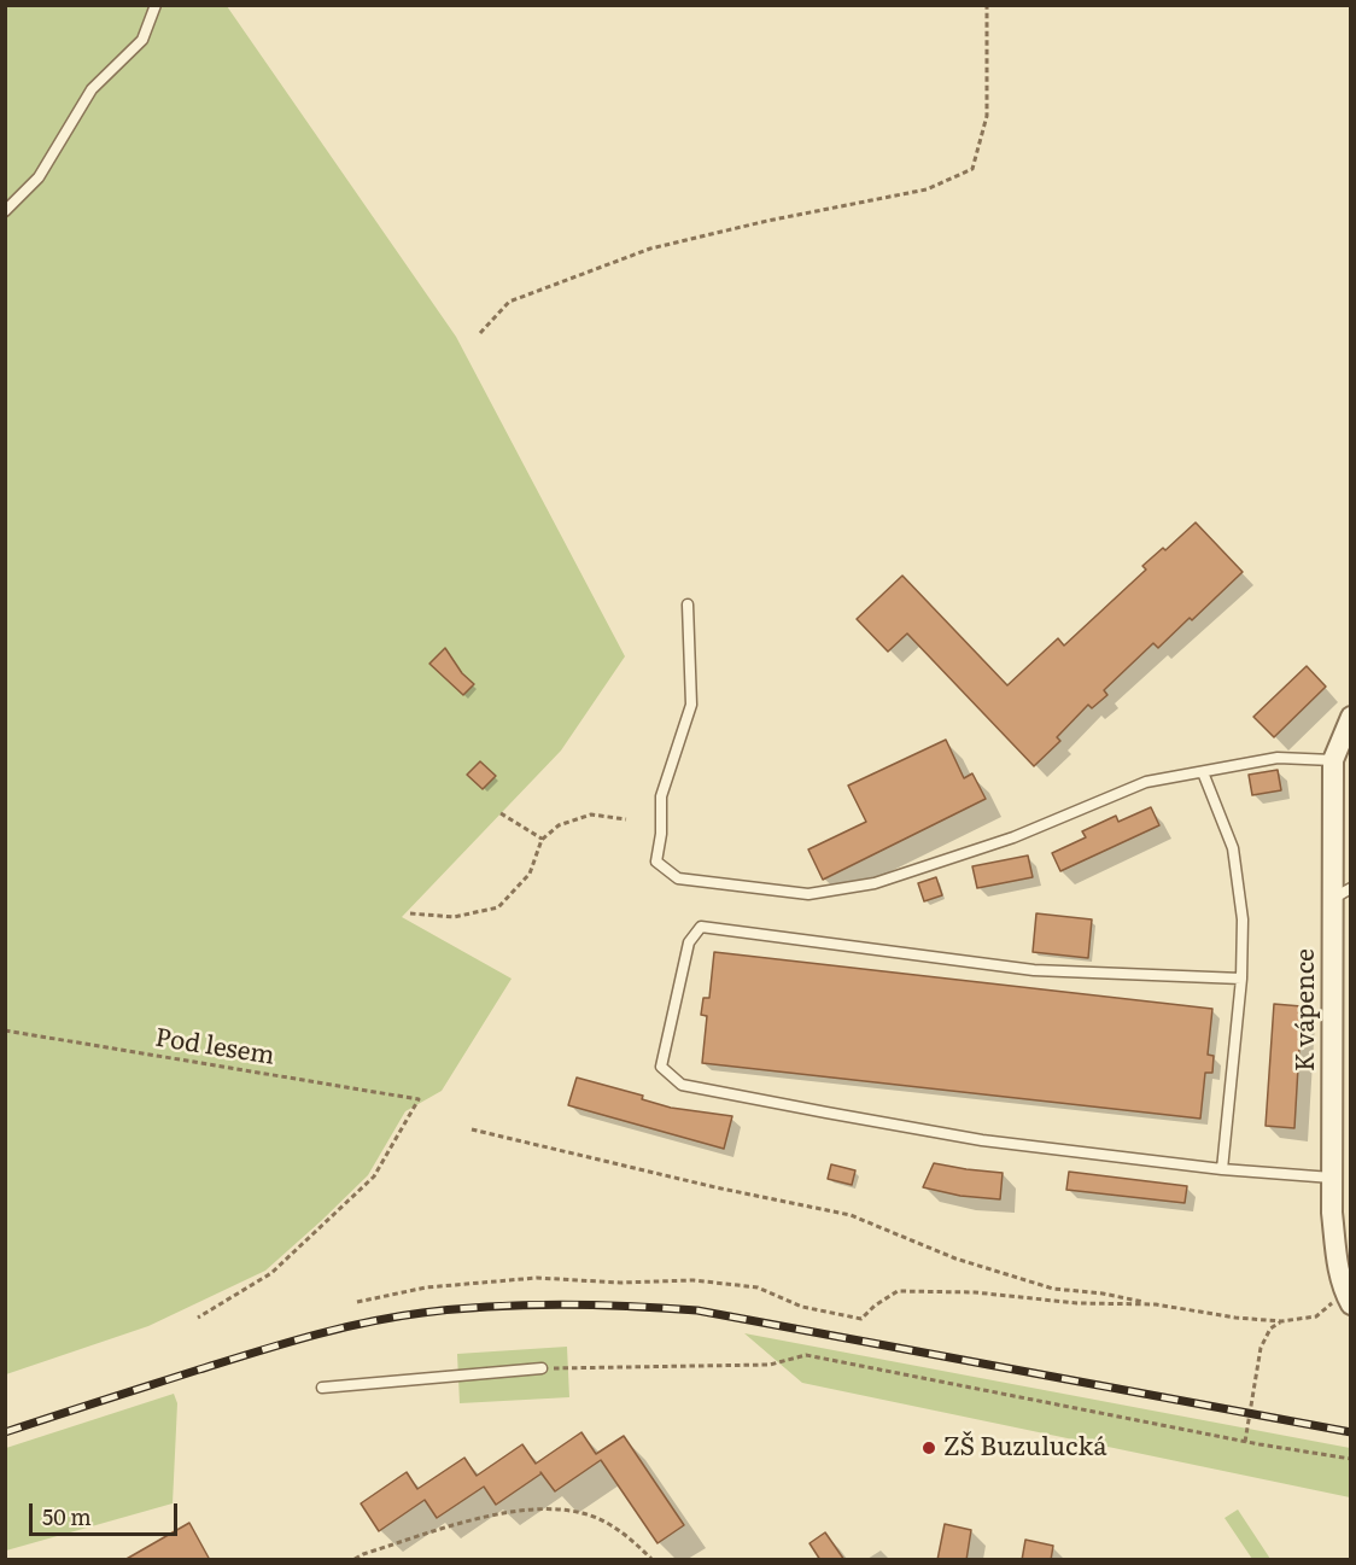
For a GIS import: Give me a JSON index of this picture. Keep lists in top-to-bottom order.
{
  "streets": {
    "street": ["K vápence"],
    "path": ["Pod lesem"]
  },
  "places": ["ZŠ Buzulucká"],
  "scale_bar": "50 m"
}
